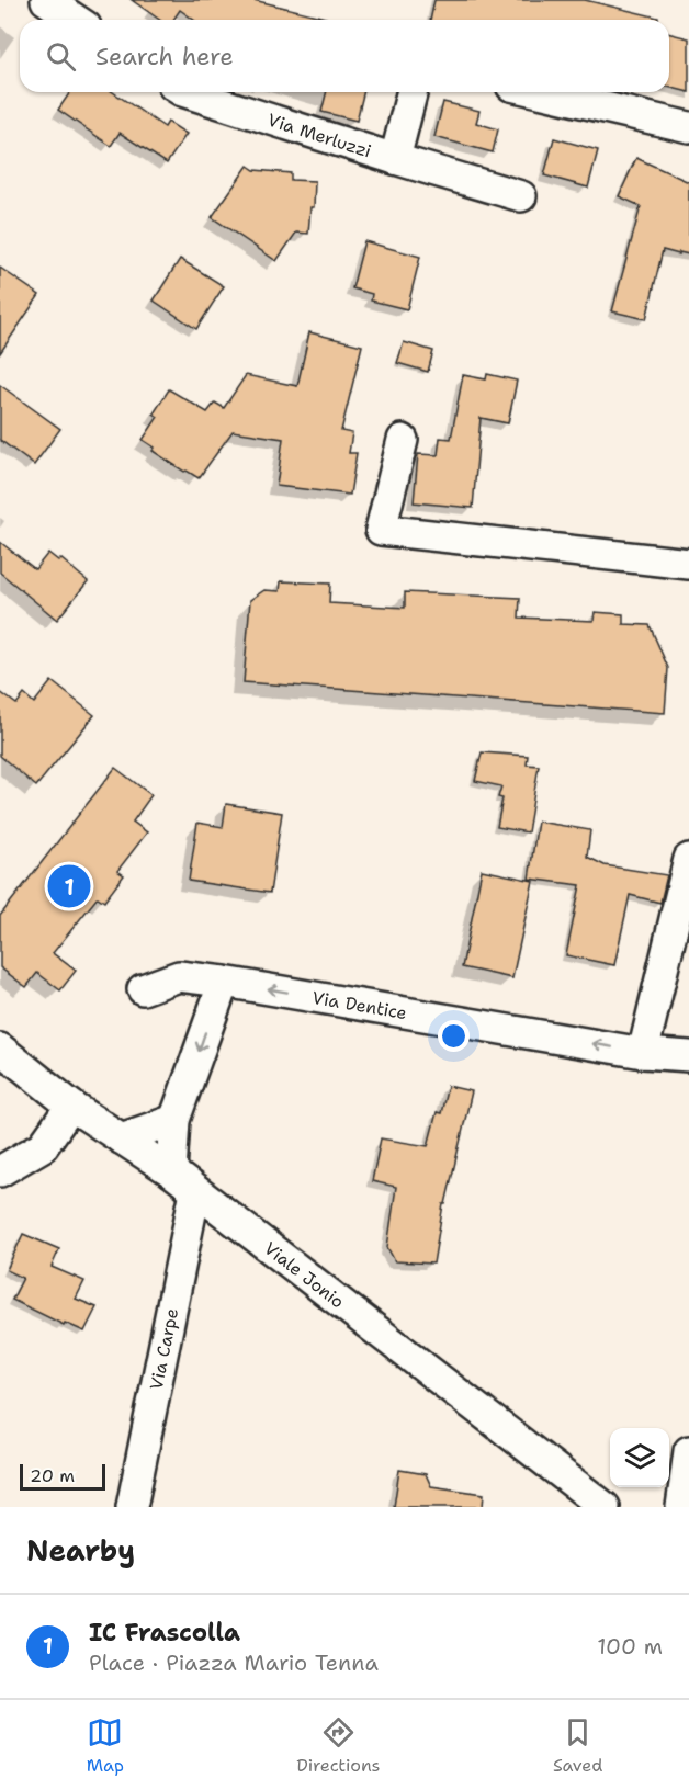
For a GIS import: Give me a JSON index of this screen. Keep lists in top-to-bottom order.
{
  "streets": {
    "street": [
      "Via Merluzzi",
      "Via Dentice",
      "Viale Jonio",
      "Via Carpe"
    ]
  },
  "crossings": [
    ["Viale Jonio", "Via Carpe"]
  ],
  "one_way": ["Via Dentice"],
  "scale_bar": "20 m",
  "page": {
    "search": "Search here",
    "pins": "1",
    "scale": "20 m",
    "heading": "Nearby",
    "list": [
      {
        "mark": "1",
        "name": "IC Frascolla",
        "note": "Place · Piazza Mario Tenna",
        "value": "100 m"
      }
    ],
    "nav": ["Map", "Directions", "Saved"]
  }
}
